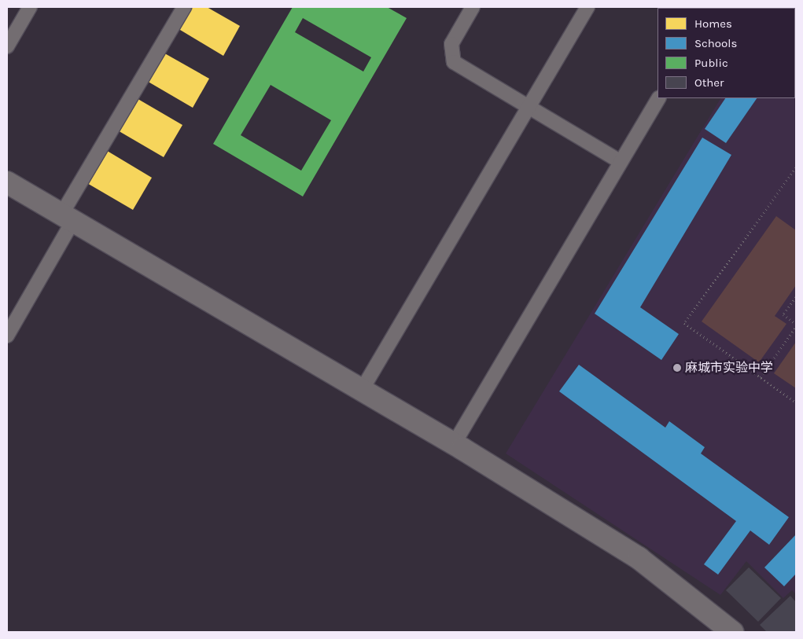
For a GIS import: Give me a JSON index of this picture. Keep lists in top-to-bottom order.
{
  "places": ["麻城市实验中学"],
  "legend": [
    "Homes",
    "Schools",
    "Public",
    "Other"
  ]
}
